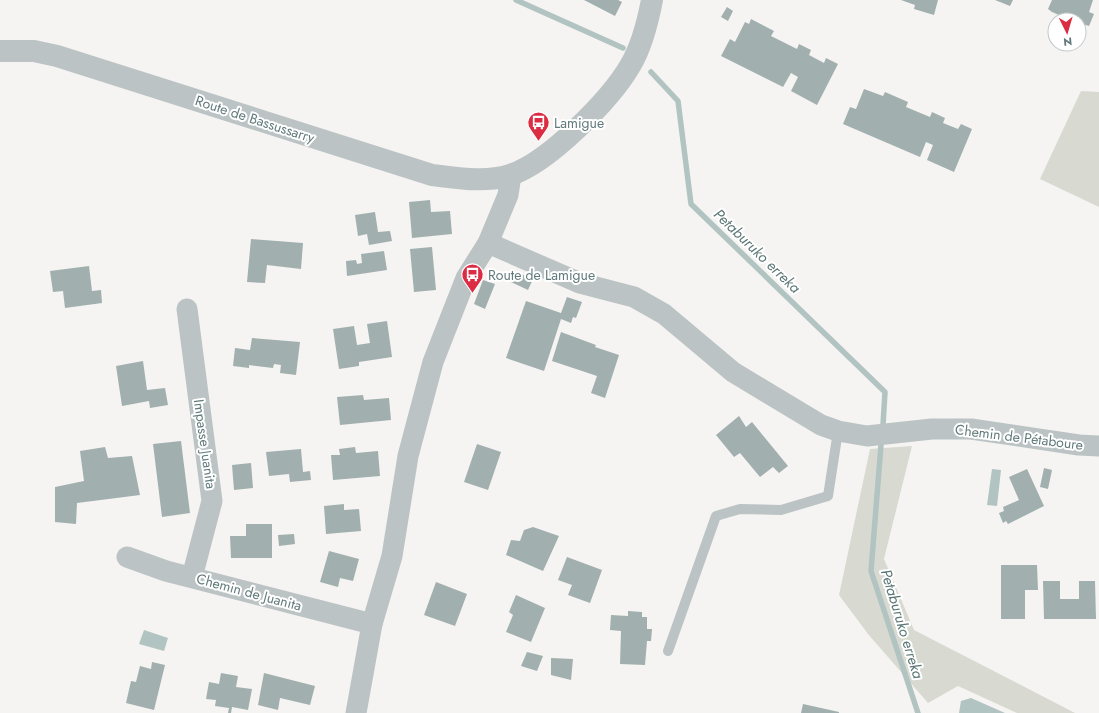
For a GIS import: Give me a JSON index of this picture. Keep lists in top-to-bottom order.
{
  "streets": {
    "street": [
      "Route de Bassussarry",
      "Chemin de Pétaboure",
      "Impasse Juanita",
      "Chemin de Juanita"
    ]
  },
  "crossings": [
    ["Impasse Juanita", "Chemin de Juanita"]
  ],
  "water": ["Petaburuko erreka"],
  "places": {
    "bus stop": ["Lamigue", "Route de Lamigue"]
  },
  "north": "bottom"
}
